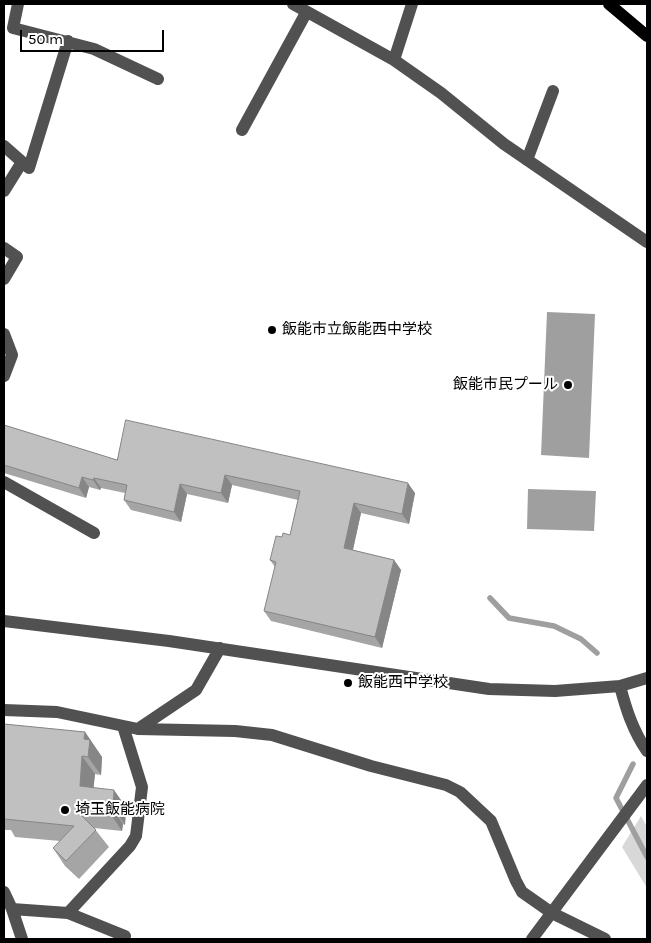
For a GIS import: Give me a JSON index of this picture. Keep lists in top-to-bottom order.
{
  "places": [
    "飯能市立飯能西中学校",
    "飯能市民プール",
    "飯能西中学校",
    "埼玉飯能病院"
  ],
  "scale_bar": "50 m"
}
